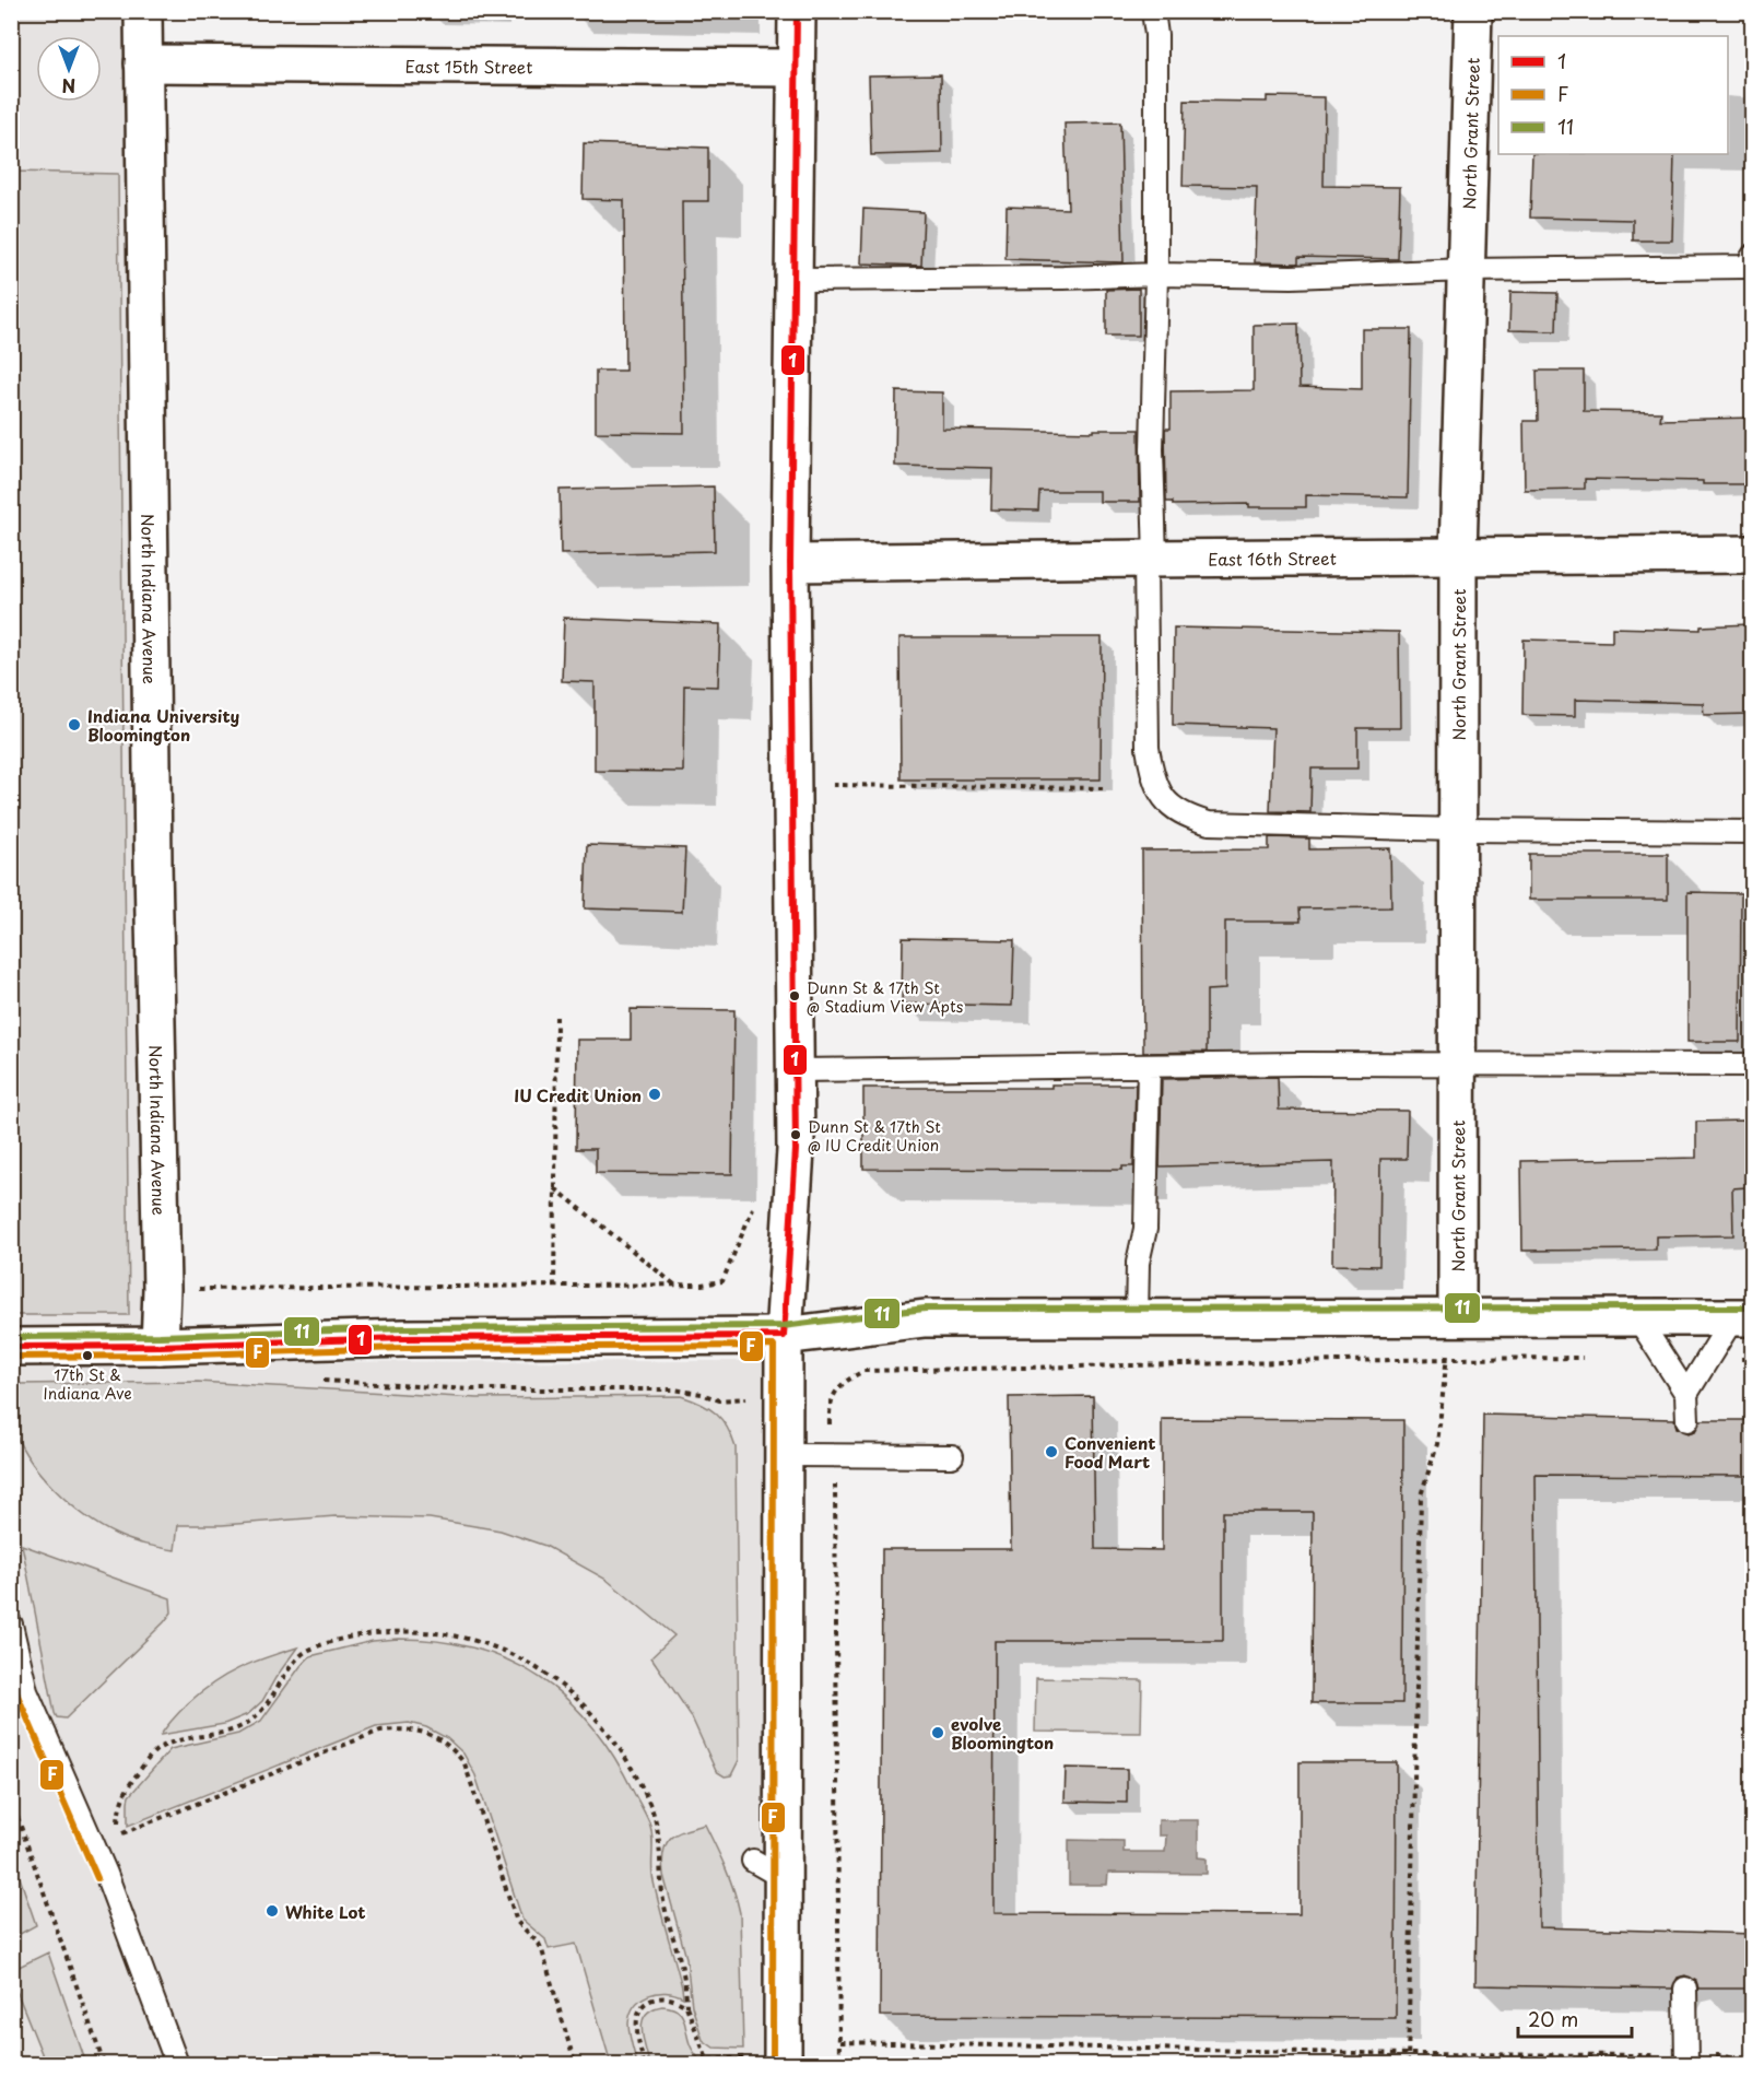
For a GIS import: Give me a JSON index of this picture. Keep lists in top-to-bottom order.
{
  "streets": {
    "street": [
      "East 15th Street",
      "North Grant Street",
      "East 16th Street",
      "North Indiana Avenue"
    ]
  },
  "crossings": [
    ["East 15th Street", "North Indiana Avenue"],
    ["North Grant Street", "East 16th Street"]
  ],
  "places": [
    "Indiana University Bloomington",
    "Dunn St & 17th St @ Stadium View Apts",
    "IU Credit Union",
    "Dunn St & 17th St @ IU Credit Union",
    "17th St & Indiana Ave",
    "Convenient Food Mart",
    "evolve Bloomington",
    "White Lot"
  ],
  "lines": ["transit line 1", "transit line 11", "transit line F"],
  "legend": ["1", "F", "11"],
  "scale_bar": "20 m",
  "north": "bottom"
}
